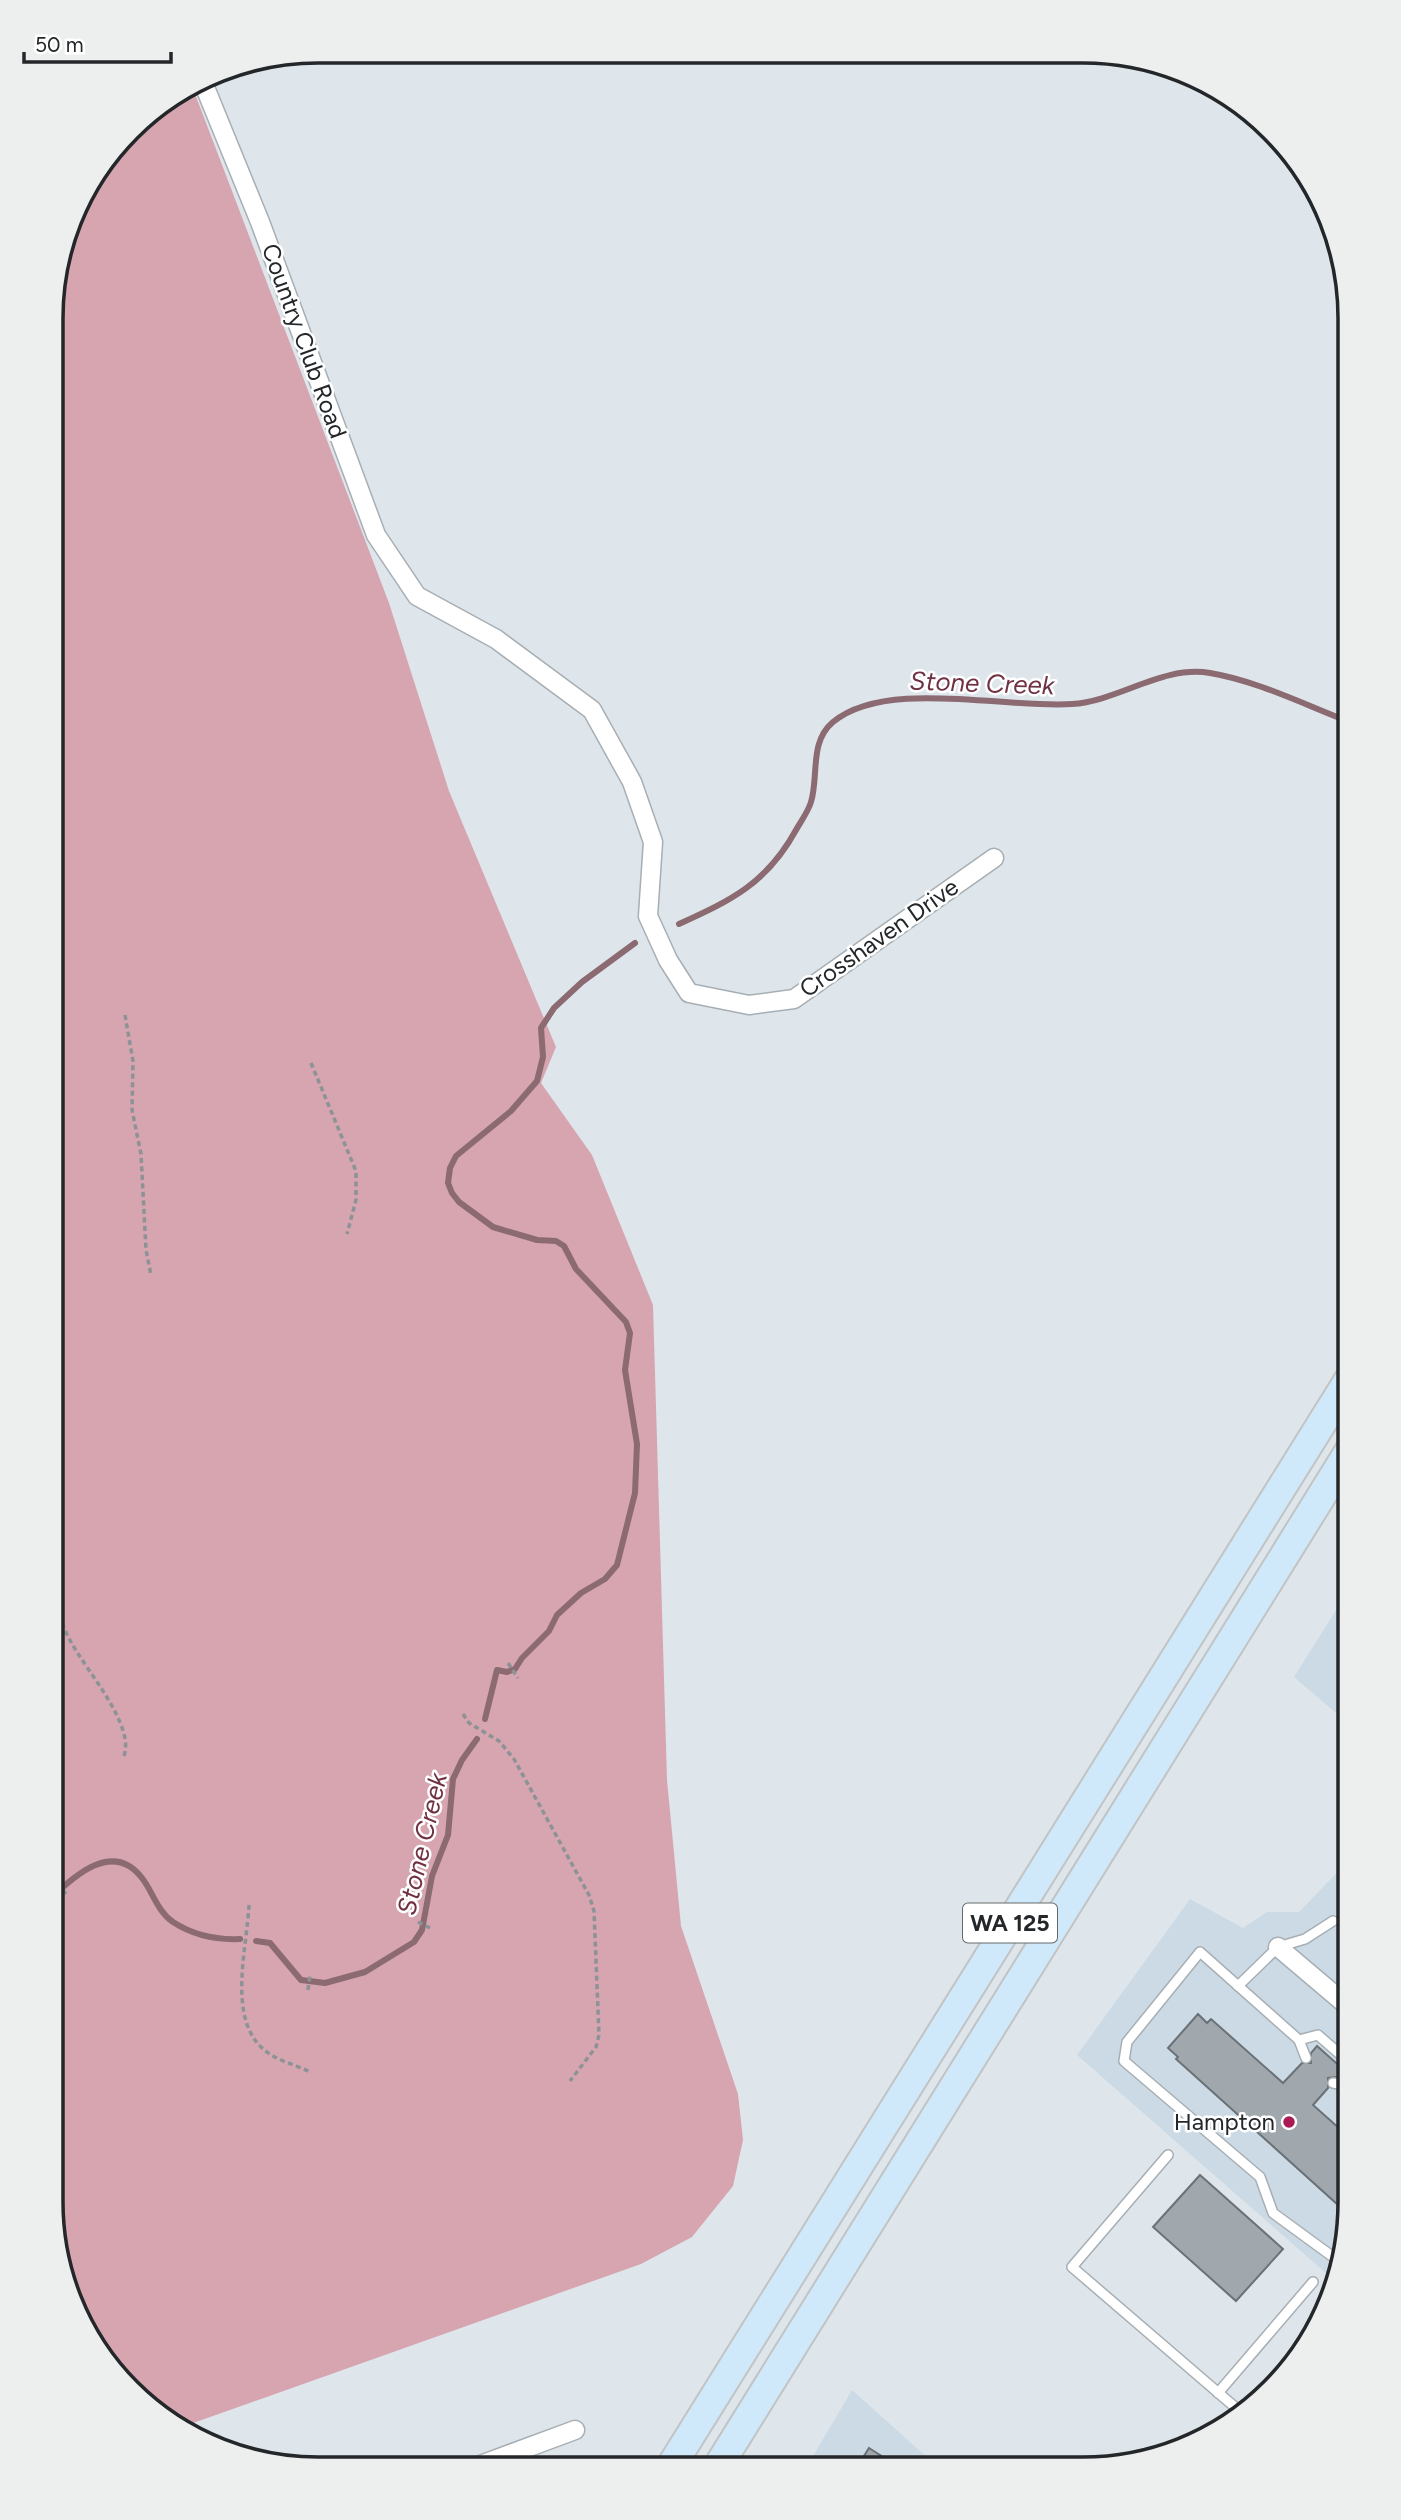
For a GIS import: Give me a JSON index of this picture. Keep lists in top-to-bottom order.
{
  "streets": {
    "main road": ["WA 125"],
    "street": ["Country Club Road", "Crosshaven Drive"]
  },
  "crossings": [
    ["Country Club Road", "Crosshaven Drive"]
  ],
  "water": ["Stone Creek"],
  "places": ["Hampton"],
  "scale_bar": "50 m"
}
